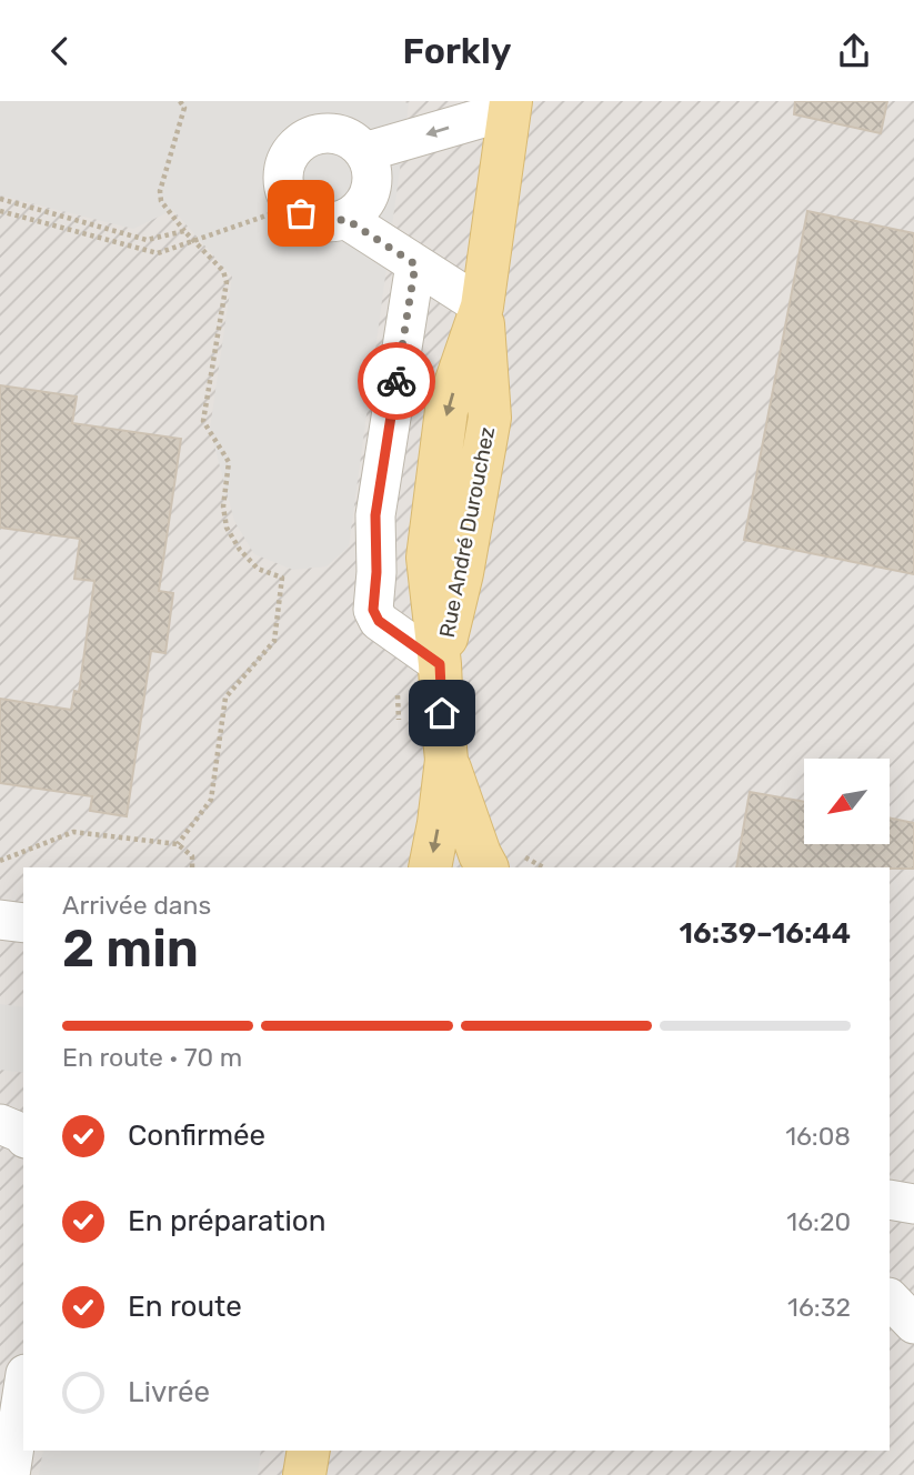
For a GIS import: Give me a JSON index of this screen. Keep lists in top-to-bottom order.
{
  "streets": {
    "main road": ["Rue André Durouchez"]
  },
  "north": "bottom left",
  "page": {
    "header": "Forkly",
    "heading": ["2 min", "Arrivée dans", "16:39–16:44"],
    "bar": "En route · 70 m",
    "list": [
      ["Confirmée", "16:08"],
      ["En préparation", "16:20"],
      ["En route", "16:32"],
      "Livrée"
    ]
  }
}
